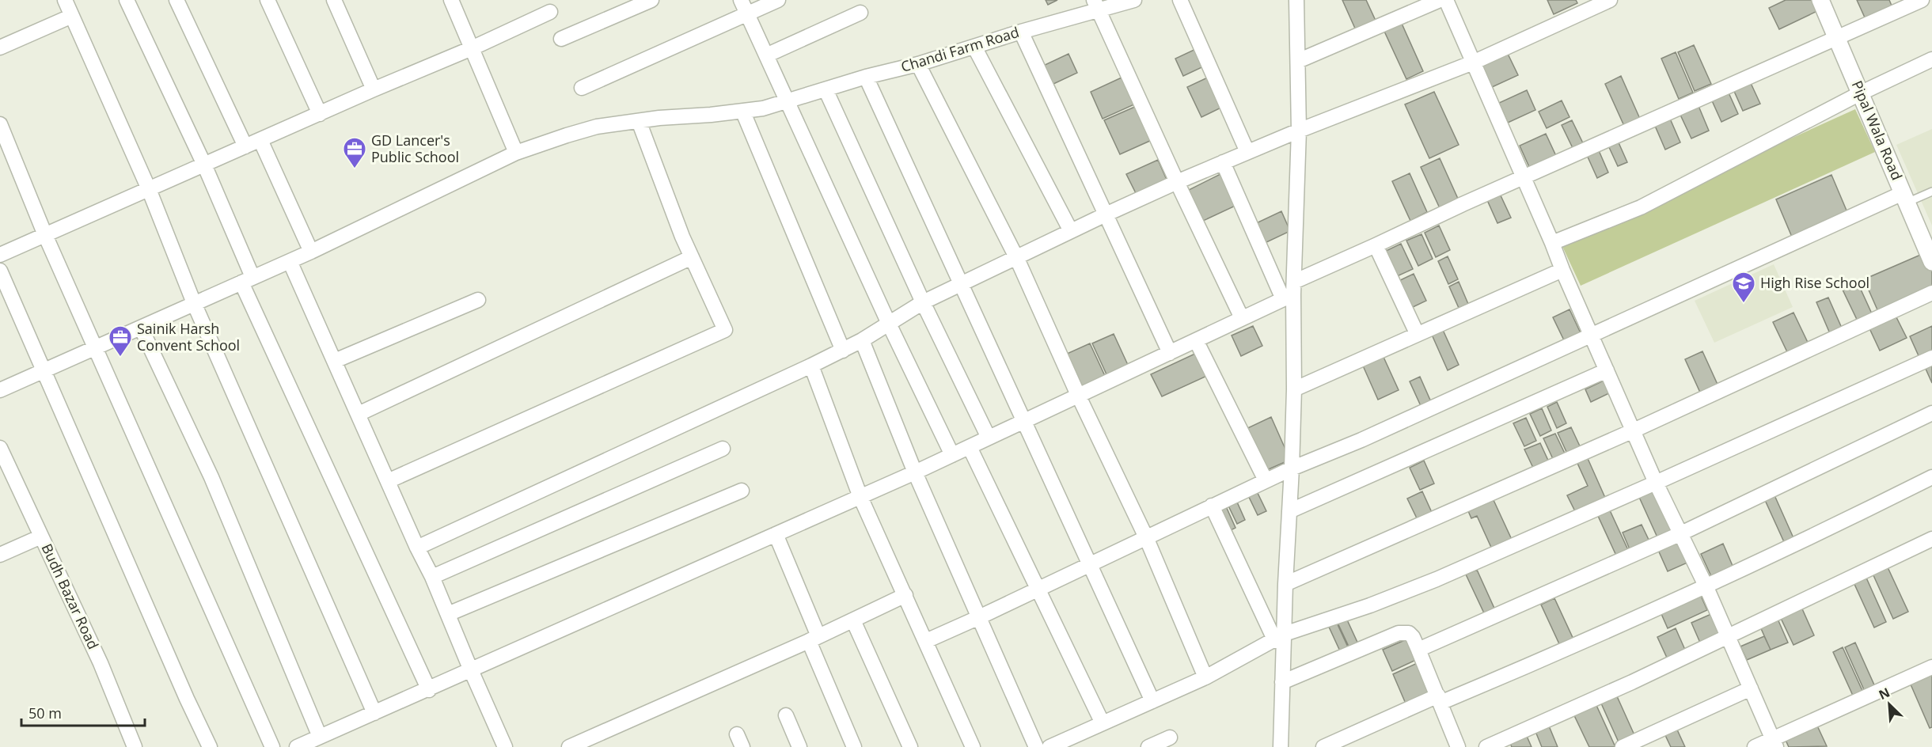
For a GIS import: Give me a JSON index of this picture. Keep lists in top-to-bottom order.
{
  "streets": {
    "street": ["Chandi Farm Road", "Pipal Wala Road", "Budh Bazar Road"]
  },
  "places": {
    "office": ["GD Lancer's Public School", "Sainik Harsh Convent School"],
    "school or university": ["High Rise School"]
  },
  "scale_bar": "50 m",
  "north": "top left"
}
